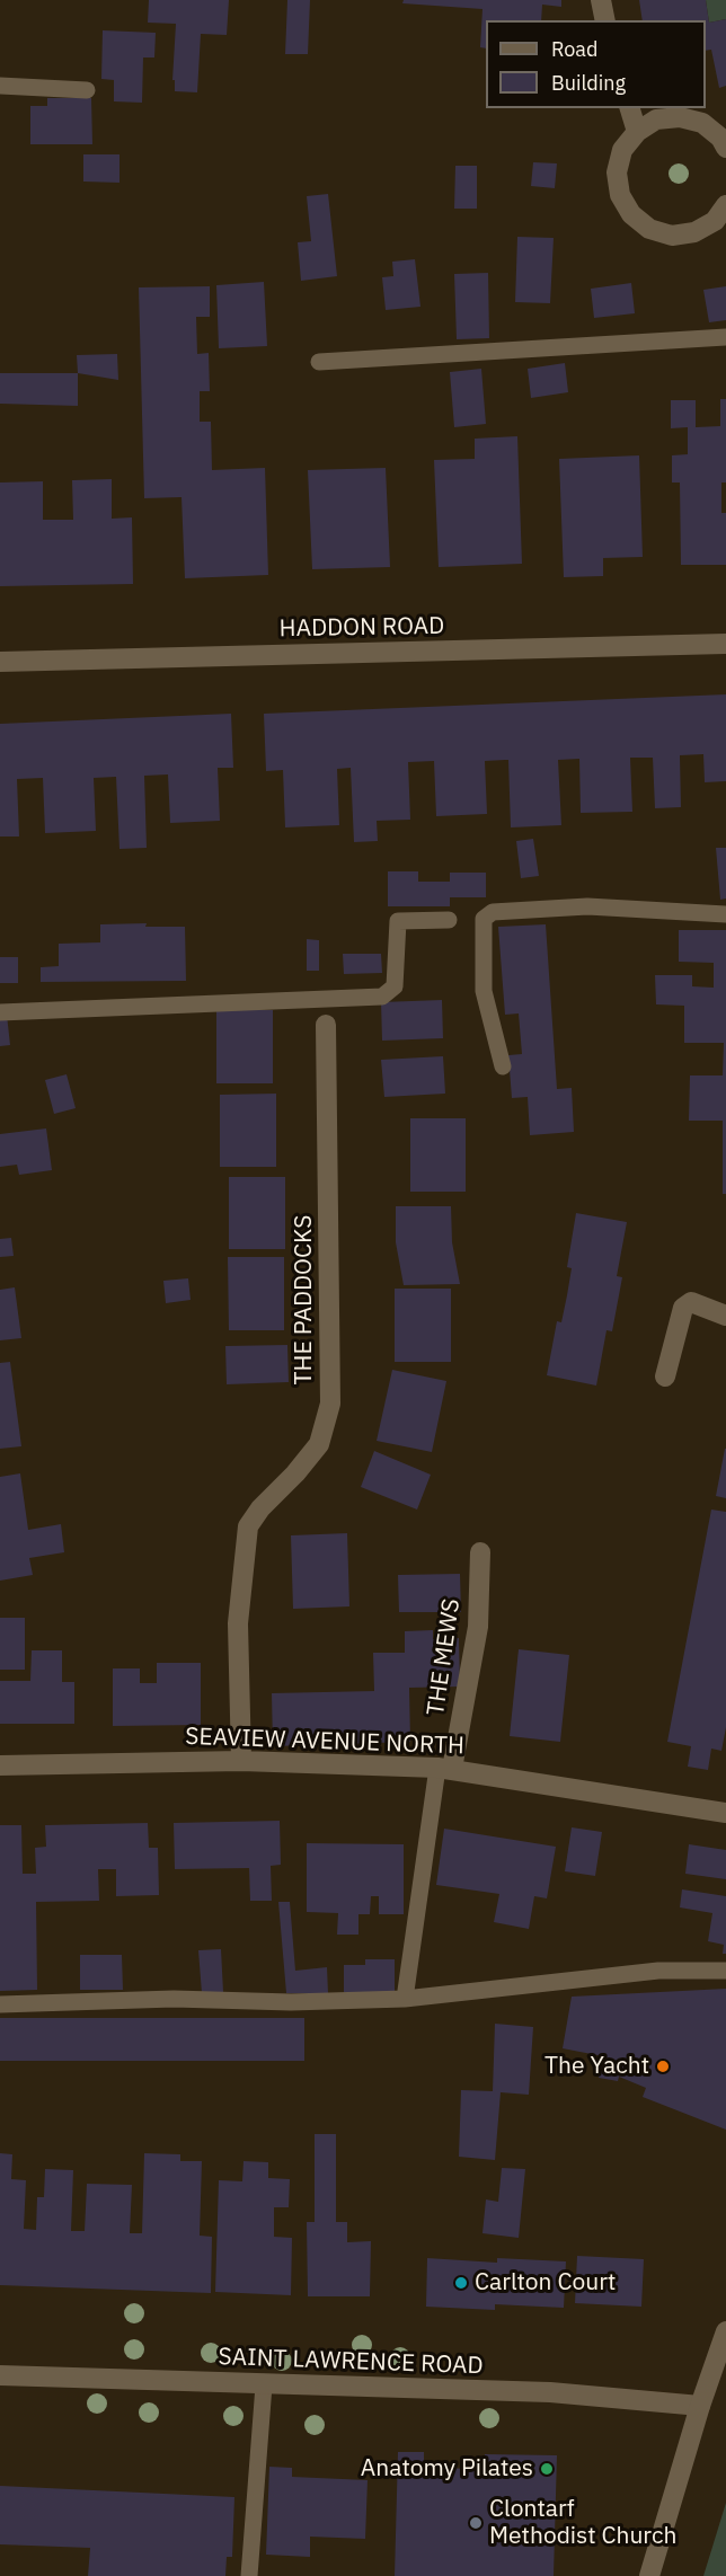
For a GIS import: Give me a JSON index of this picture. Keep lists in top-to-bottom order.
{
  "streets": {
    "street": [
      "HADDON ROAD",
      "THE PADDOCKS",
      "THE MEWS",
      "SEAVIEW AVENUE NORTH",
      "SAINT LAWRENCE ROAD"
    ]
  },
  "crossings": [
    ["THE PADDOCKS", "SEAVIEW AVENUE NORTH"],
    ["THE MEWS", "SEAVIEW AVENUE NORTH"]
  ],
  "places": [
    "The Yacht",
    "Carlton Court",
    "Anatomy Pilates",
    "Clontarf Methodist Church"
  ],
  "legend": ["Road", "Building"]
}
